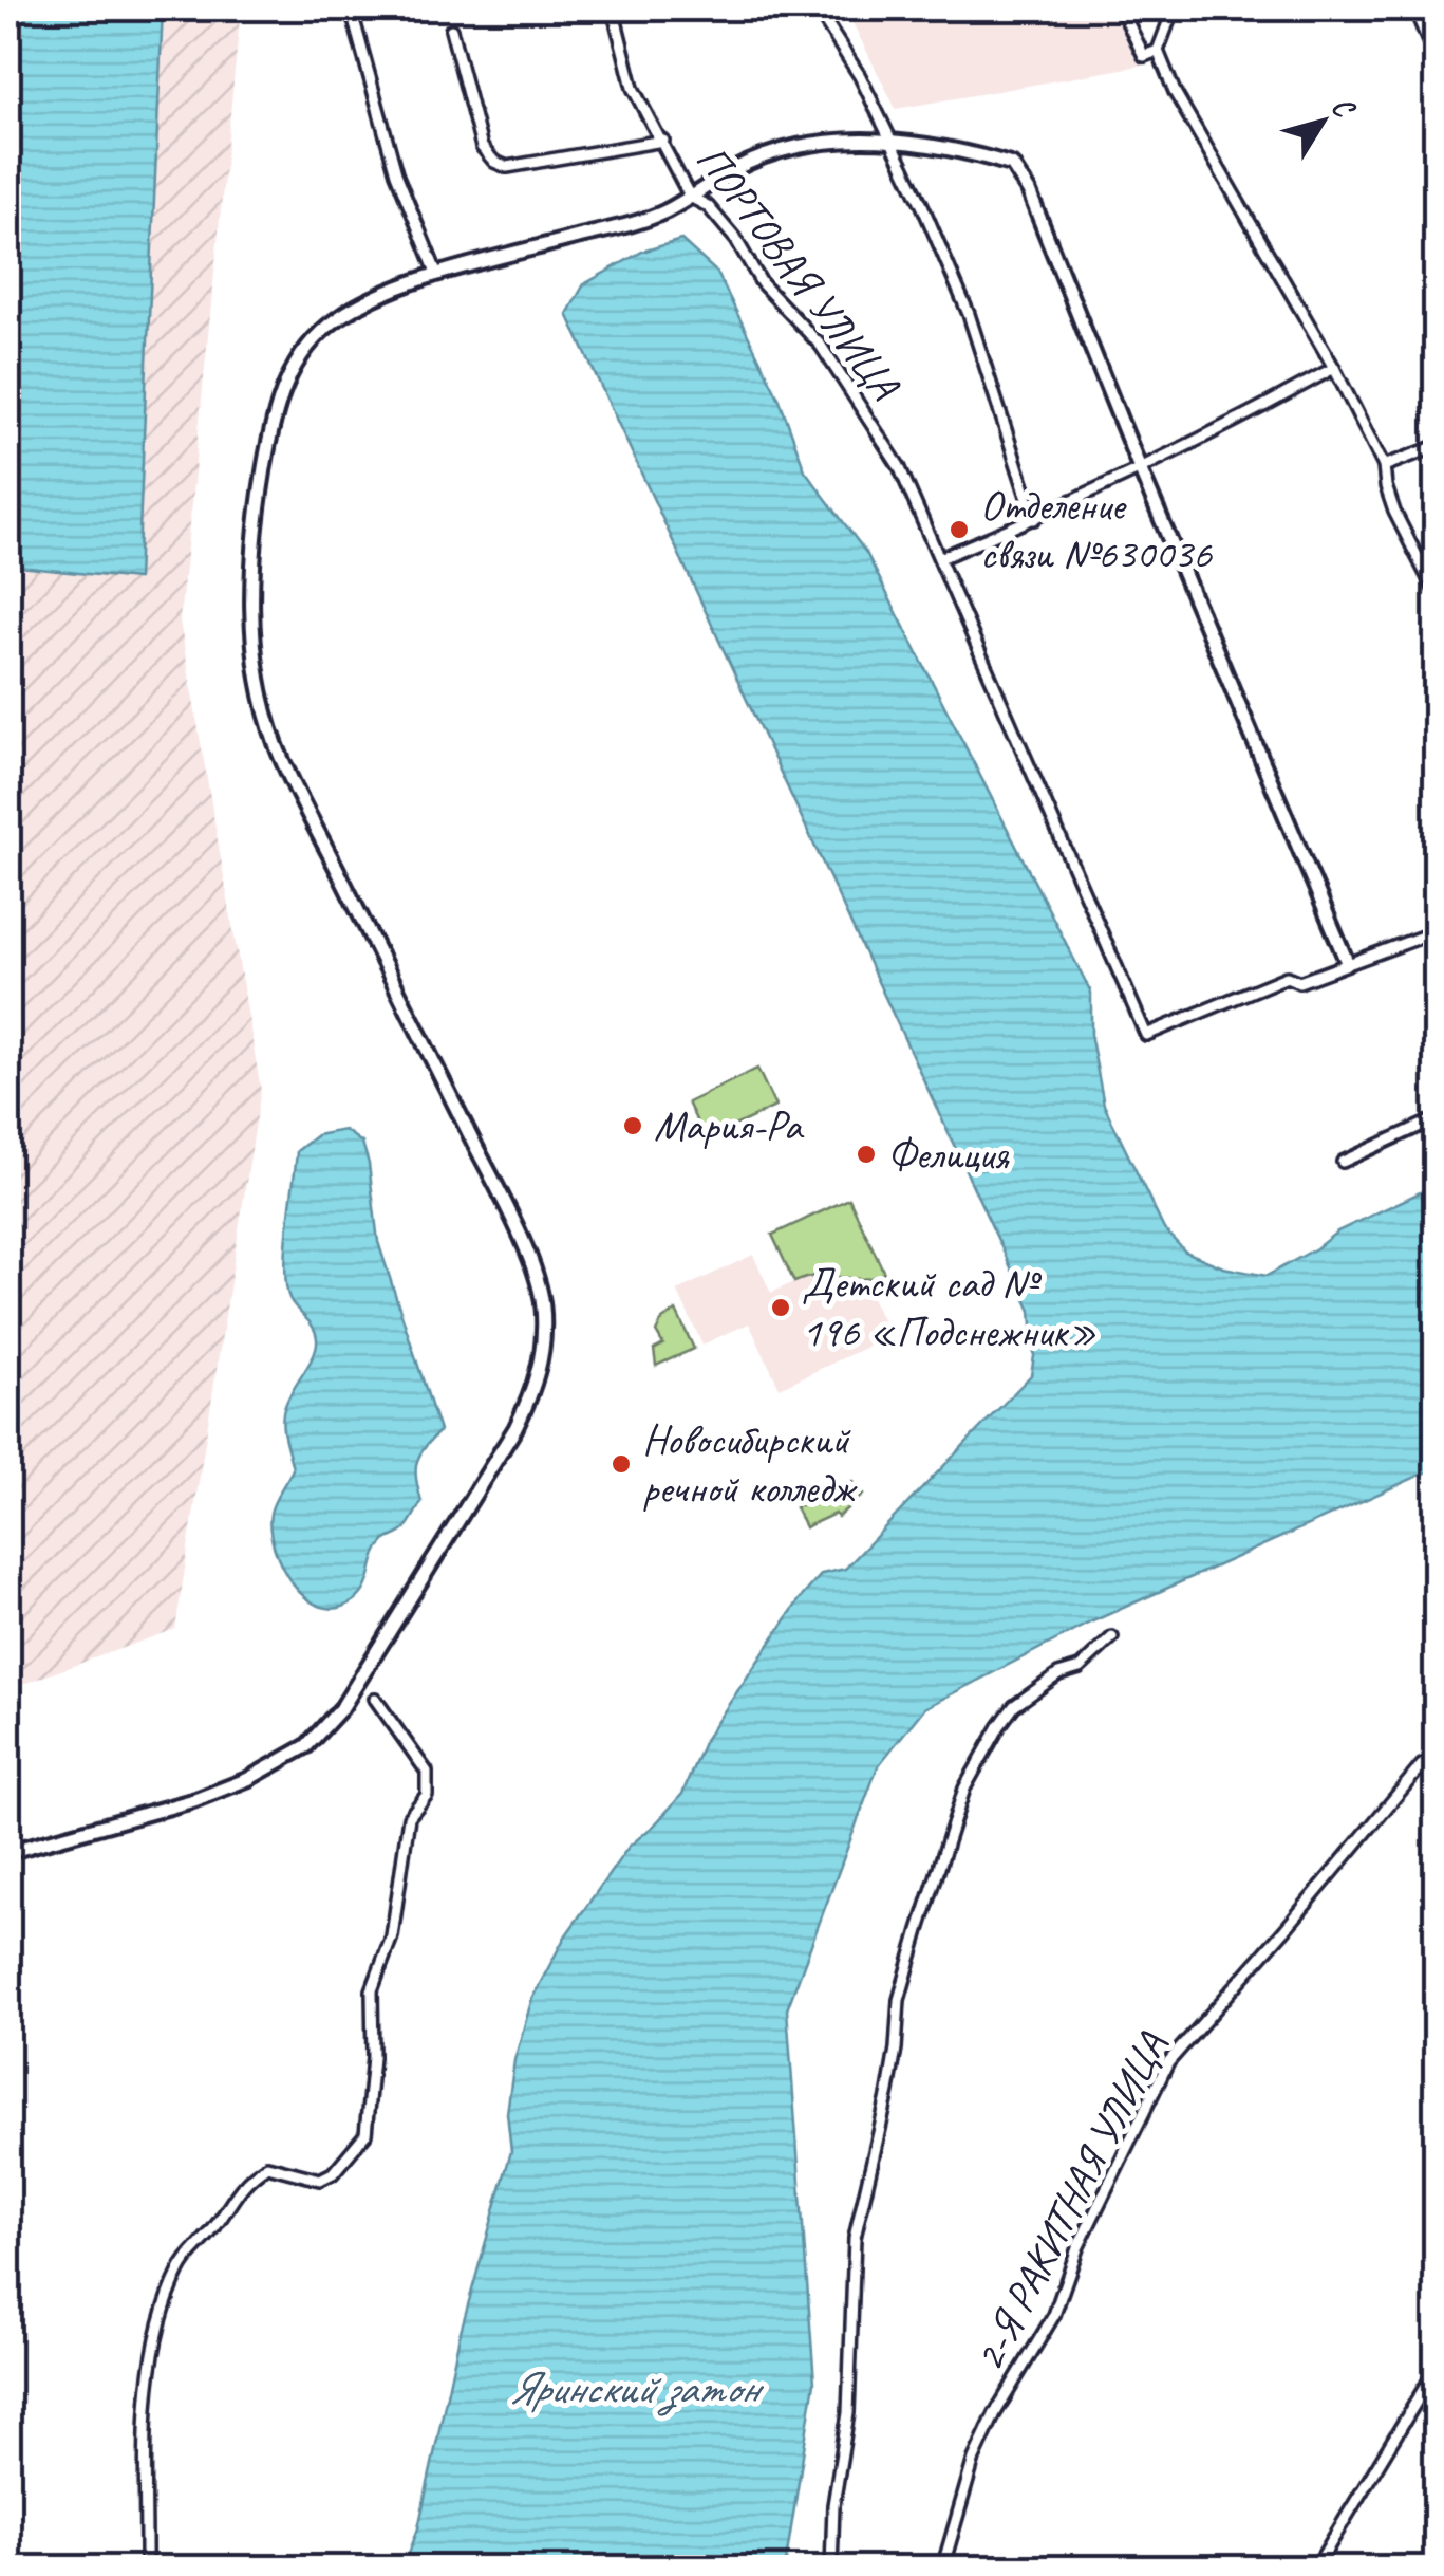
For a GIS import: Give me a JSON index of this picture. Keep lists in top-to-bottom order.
{
  "streets": {
    "street": ["ПОРТОВАЯ УЛИЦА", "2-Я РАКИТНАЯ УЛИЦА"]
  },
  "water": ["Яринский затон"],
  "places": [
    "Отделение связи №630036",
    "Мария-Ра",
    "Фелиция",
    "Детский сад № 196 «Подснежник»",
    "Новосибирский речной колледж"
  ],
  "north": "top right"
}
